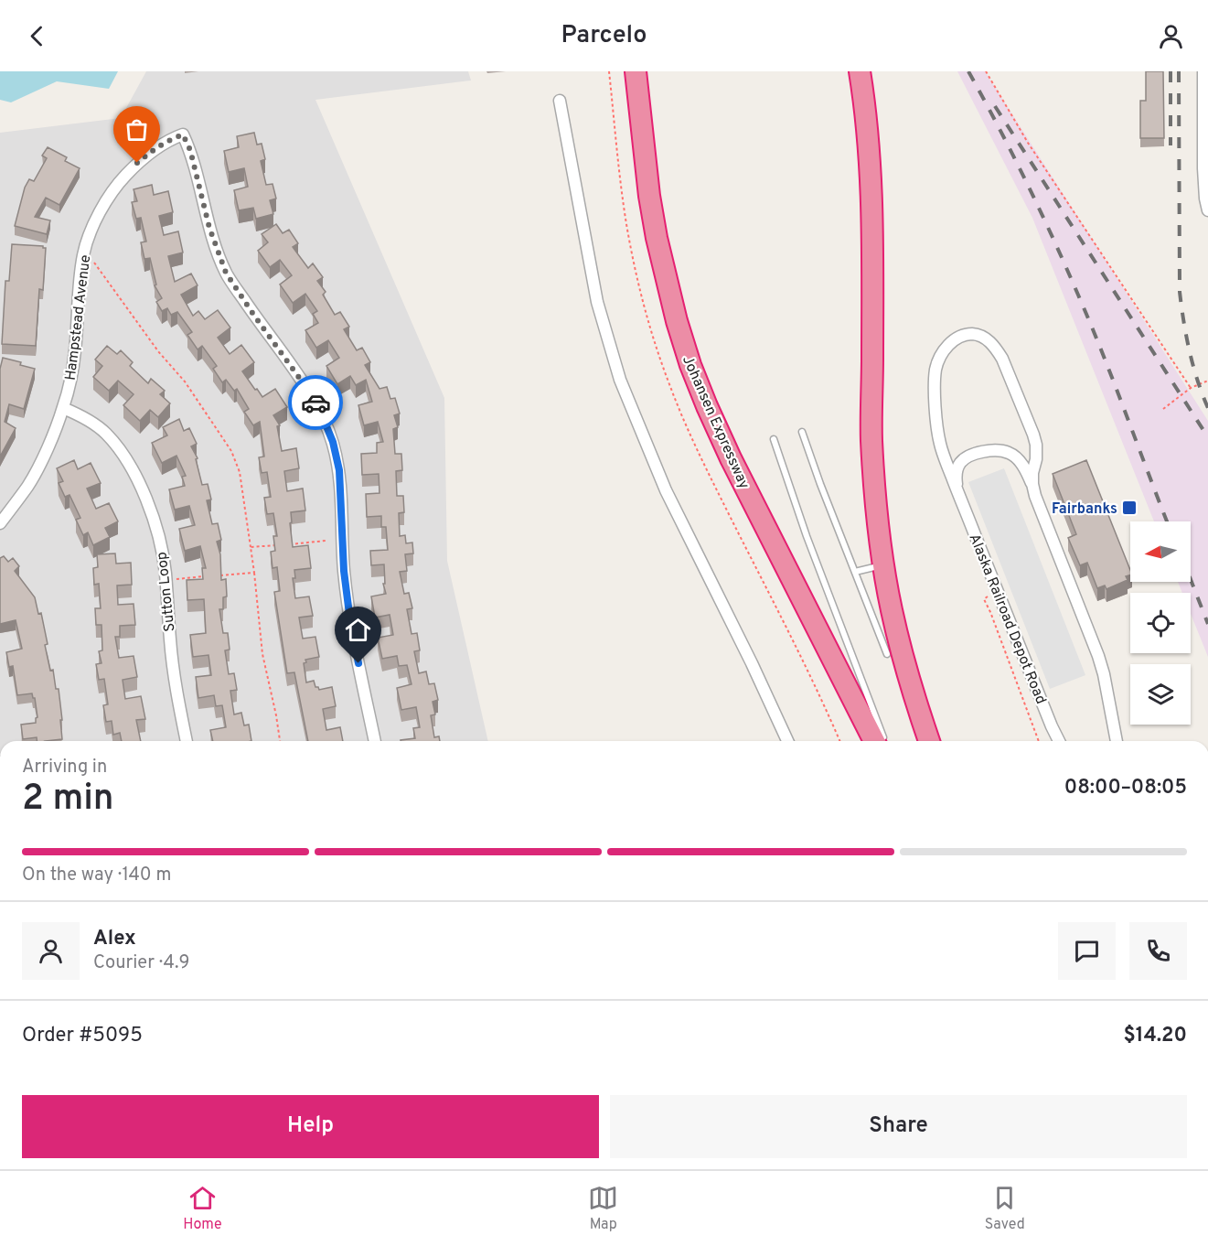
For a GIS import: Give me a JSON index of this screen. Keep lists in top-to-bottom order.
{
  "streets": {
    "highway": ["Johansen Expressway"],
    "street": ["Hampstead Avenue", "Sutton Loop", "Alaska Railroad Depot Road"]
  },
  "crossings": [
    ["Hampstead Avenue", "Sutton Loop"]
  ],
  "places": {
    "transit": ["Fairbanks"]
  },
  "north": "left",
  "page": {
    "header": "Parcelo",
    "heading": ["2 min", "Arriving in", "08:00–08:05"],
    "panel": [
      "Alex",
      "Courier · 4.9",
      "Order #5095",
      "$14.20"
    ],
    "bar": "On the way · 140 m",
    "buttons": ["Help", "Share"],
    "tabs": ["Home", "Map", "Saved"]
  }
}
